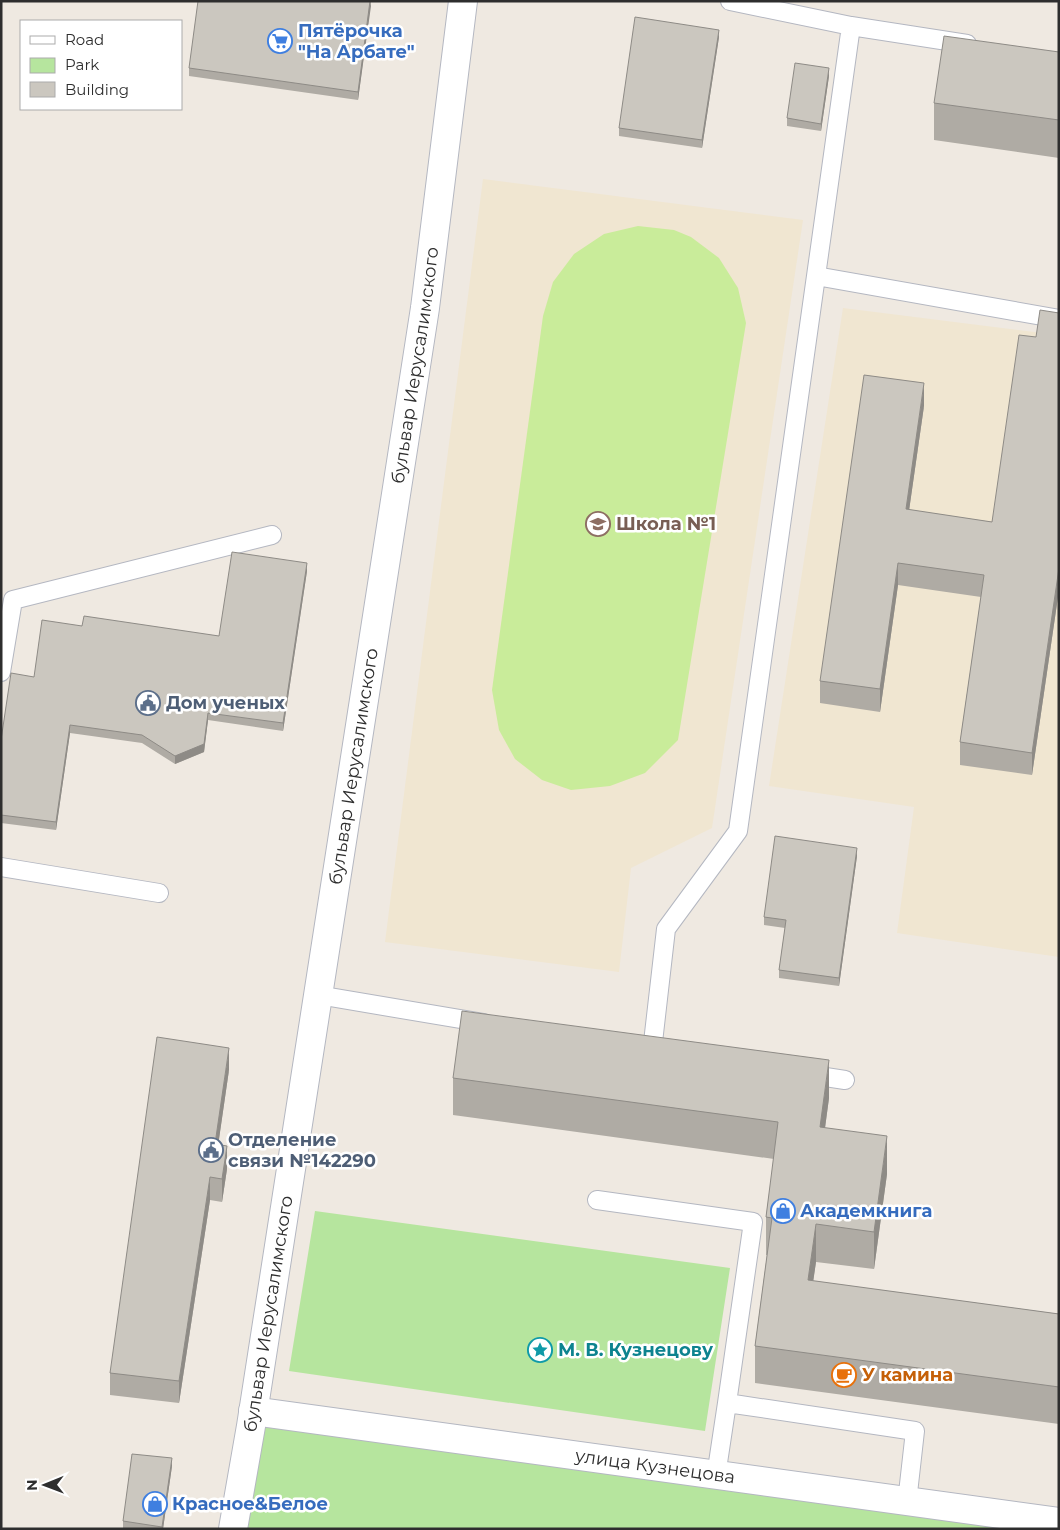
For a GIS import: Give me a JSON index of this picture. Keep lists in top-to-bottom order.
{
  "streets": {
    "street": ["бульвар Иерусалимского", "улица Кузнецова"]
  },
  "crossings": [
    ["бульвар Иерусалимского", "улица Кузнецова"]
  ],
  "places": {
    "supermarket": ["Пятёрочка \"На Арбате\""],
    "school or university": ["Школа №1"],
    "public building": ["Дом ученых", "Отделение связи №142290"],
    "shop": ["Академкнига", "Красное&Белое"],
    "place": ["М. В. Кузнецову"],
    "cafe": ["У камина"]
  },
  "legend": ["Road", "Park", "Building"],
  "north": "left"
}
